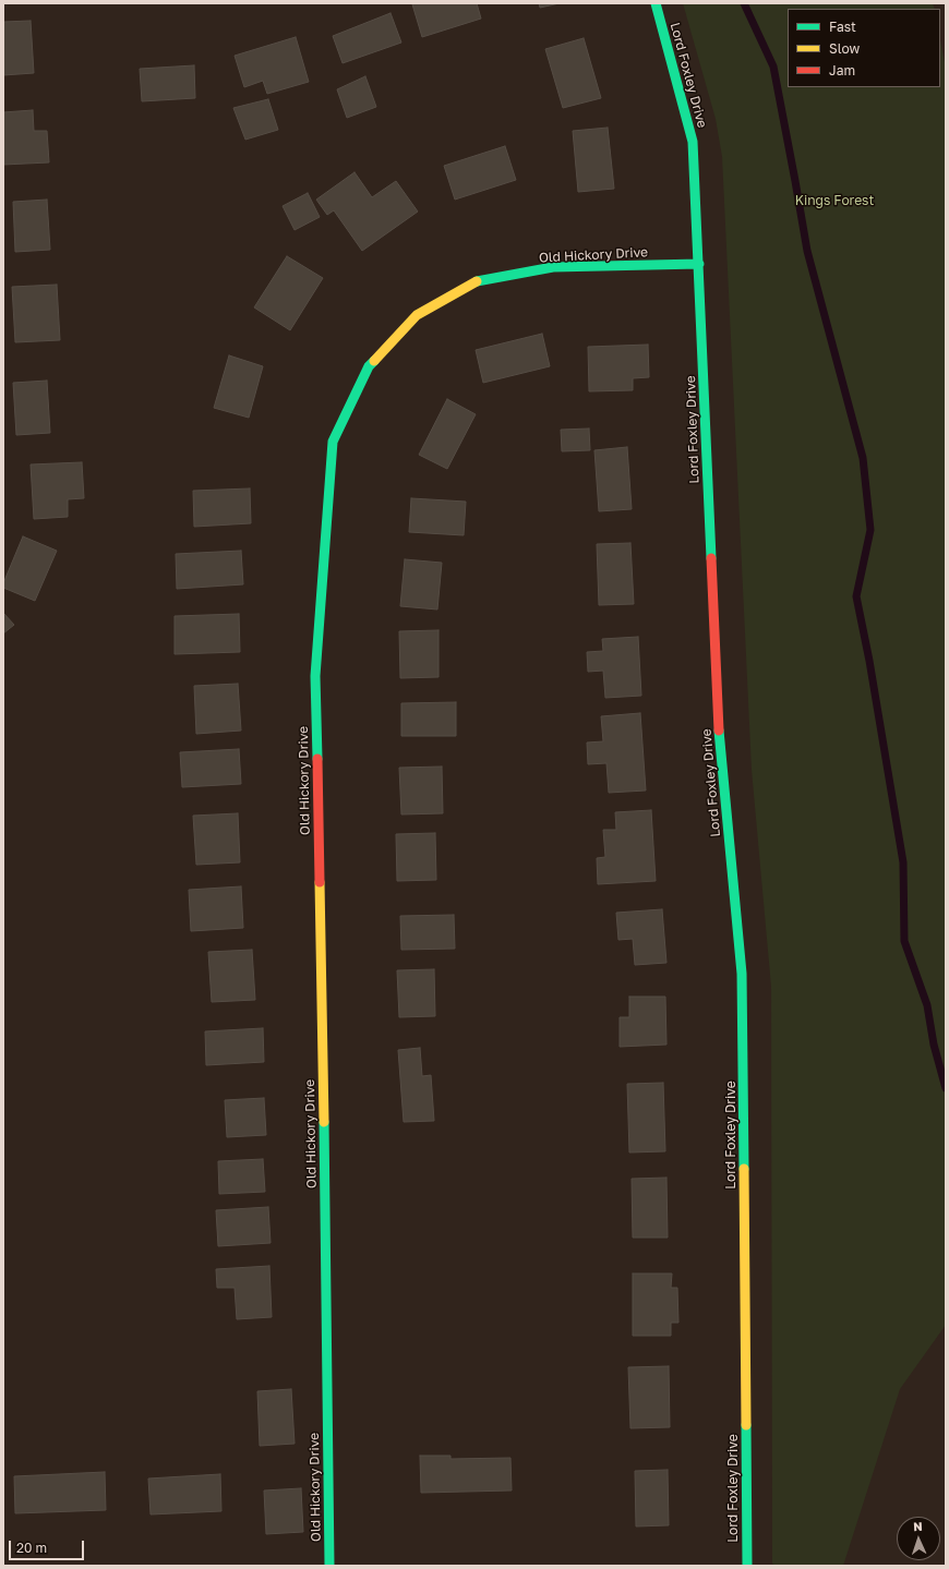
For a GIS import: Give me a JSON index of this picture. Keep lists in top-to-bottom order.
{
  "streets": {
    "street": ["Lord Foxley Drive", "Old Hickory Drive"]
  },
  "crossings": [
    ["Lord Foxley Drive", "Old Hickory Drive"]
  ],
  "parks": ["Kings Forest"],
  "legend": ["Fast", "Slow", "Jam"],
  "scale_bar": "20 m",
  "north": "top"
}
